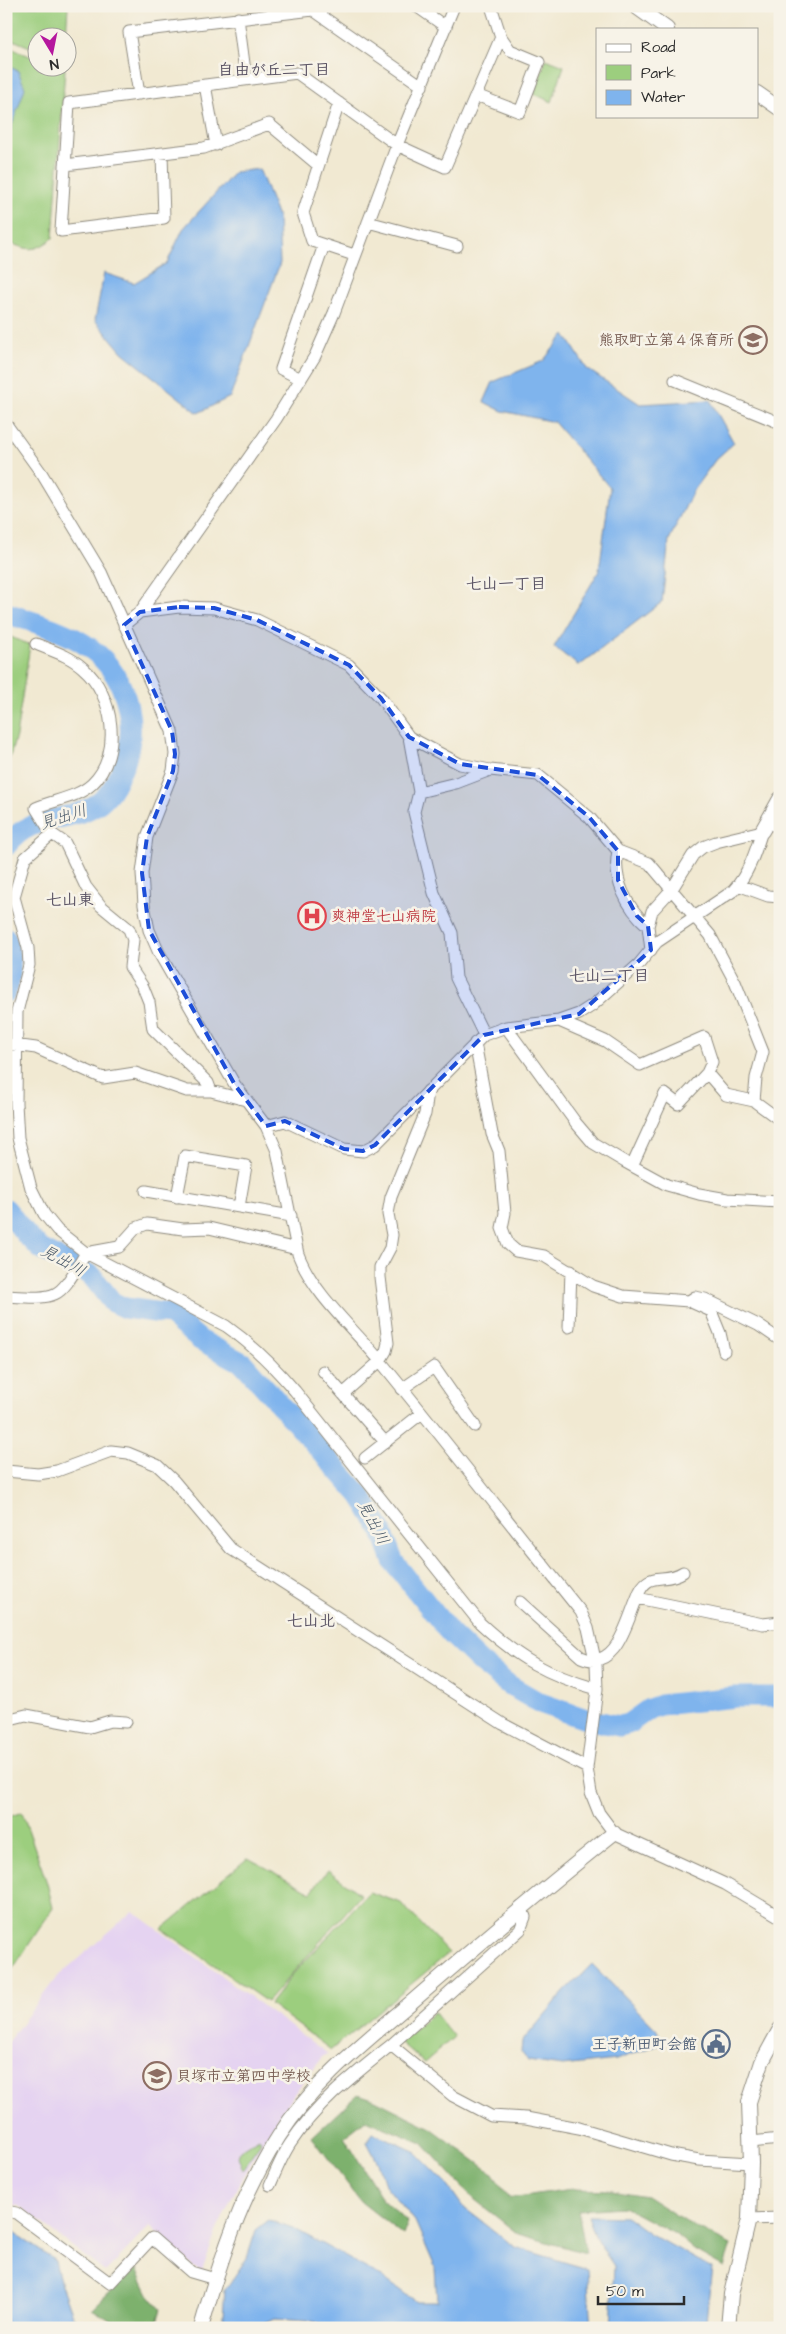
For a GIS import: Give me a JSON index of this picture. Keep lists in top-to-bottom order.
{
  "districts": [
    "自由が丘二丁目",
    "七山一丁目",
    "七山東",
    "七山二丁目",
    "七山北"
  ],
  "water": ["見出川"],
  "places": {
    "school or university": ["熊取町立第４保育所", "貝塚市立第四中学校"],
    "hospital": ["爽神堂七山病院"],
    "public building": ["王子新田町会館"]
  },
  "legend": ["Road", "Park", "Water"],
  "scale_bar": "50 m",
  "north": "bottom"
}
